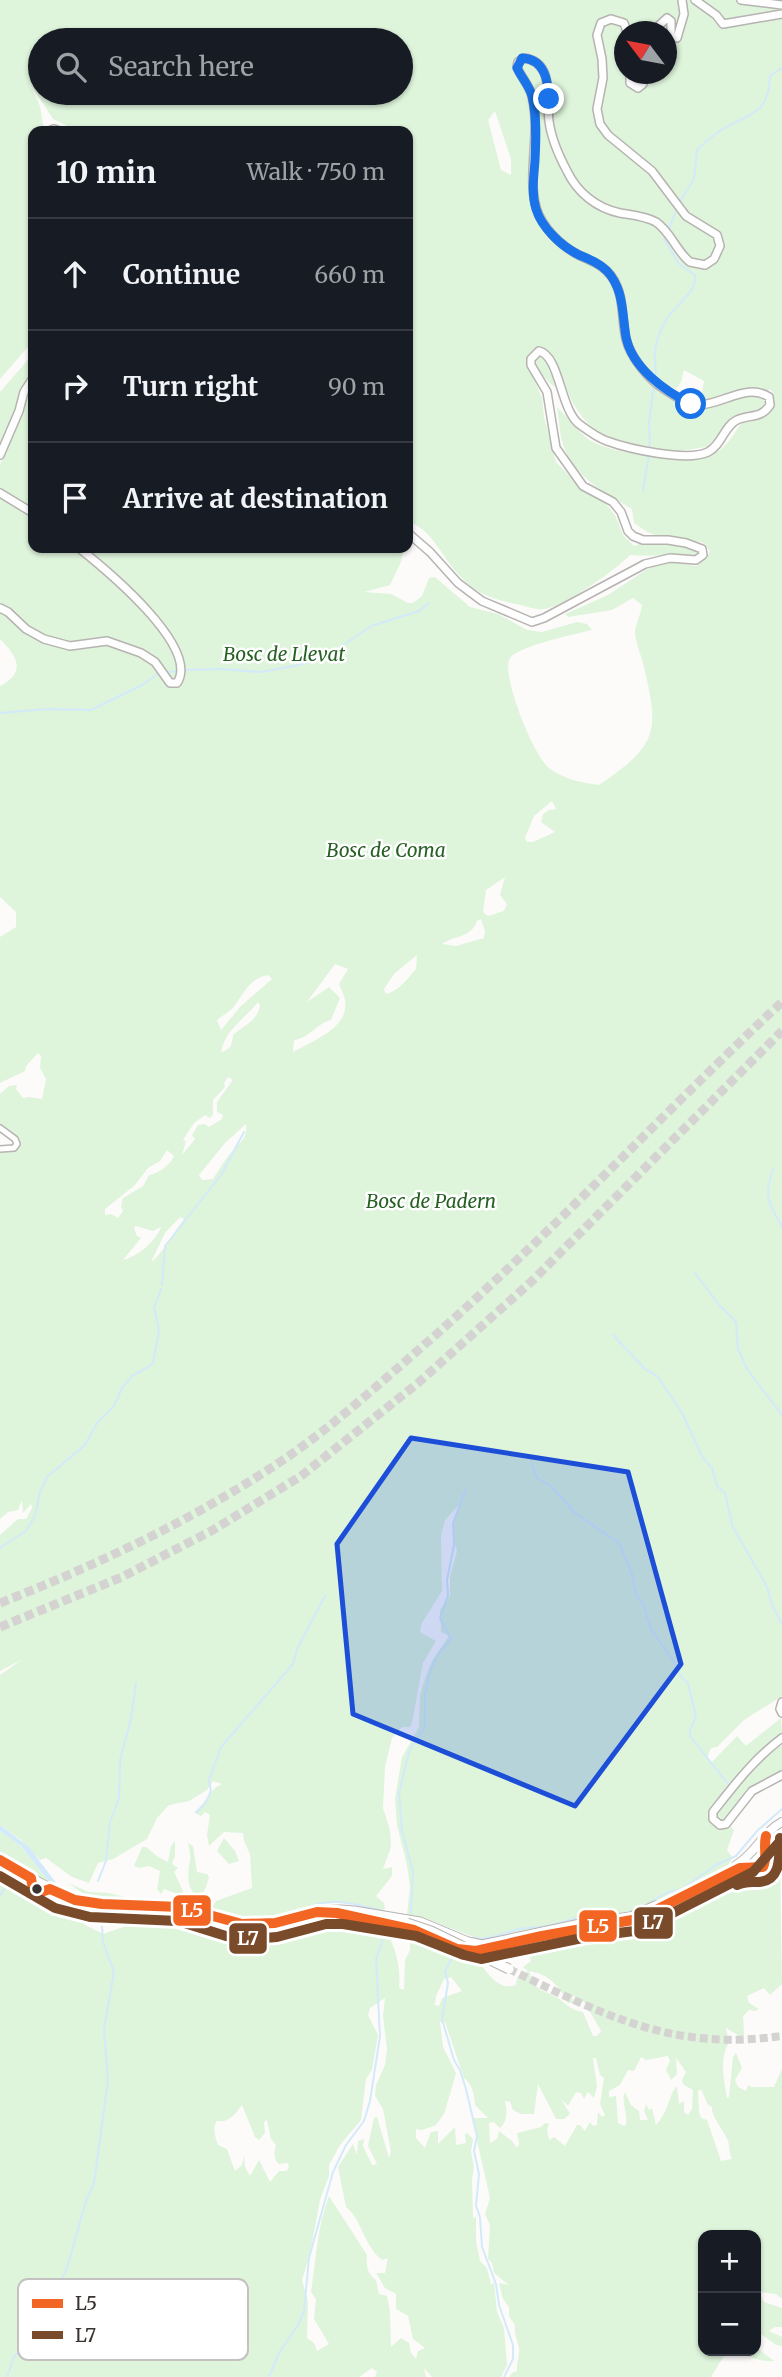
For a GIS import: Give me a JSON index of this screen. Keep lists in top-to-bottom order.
{
  "parks": ["Bosc de Llevat", "Bosc de Coma", "Bosc de Padern"],
  "lines": ["transit line L5", "transit line L7"],
  "legend": ["L5", "L7"],
  "north": "top left",
  "page": {
    "search": "Search here",
    "heading": ["10 min", "Walk · 750 m"],
    "list": [
      ["Continue", "660 m"],
      ["Turn right", "90 m"],
      "Arrive at destination"
    ],
    "map_buttons": ["+", "−"]
  }
}
